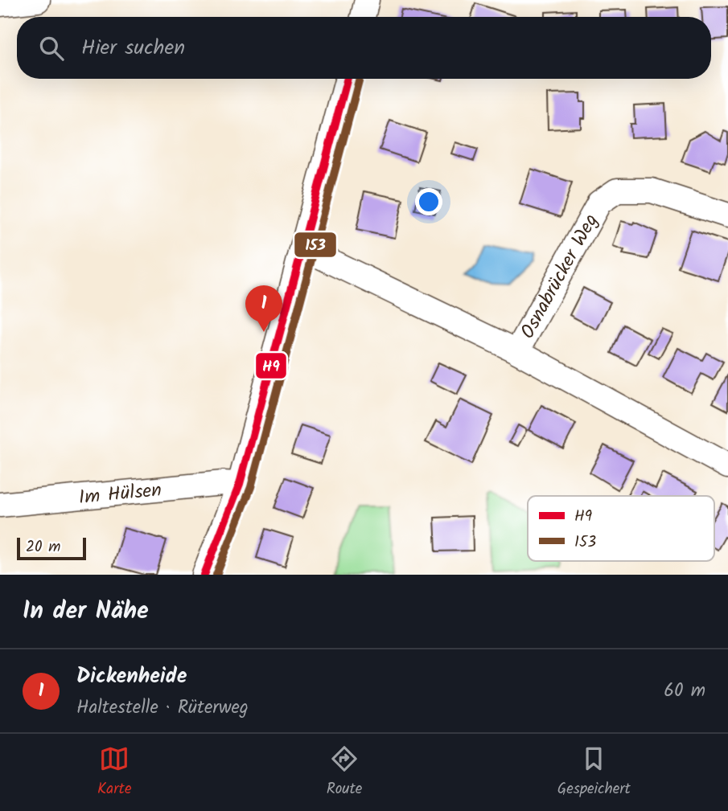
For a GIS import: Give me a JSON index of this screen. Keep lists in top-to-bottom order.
{
  "streets": {
    "street": ["Osnabrücker Weg", "Im Hülsen"]
  },
  "lines": ["transit line H9", "transit line 153"],
  "legend": ["H9", "153"],
  "scale_bar": "20 m",
  "page": {
    "search": "Hier suchen",
    "pins": "1",
    "scale": "20 m",
    "heading": "In der Nähe",
    "list": [
      {
        "mark": "1",
        "name": "Dickenheide",
        "note": "Haltestelle · Rüterweg",
        "value": "60 m"
      }
    ],
    "nav": ["Karte", "Route", "Gespeichert"]
  }
}
